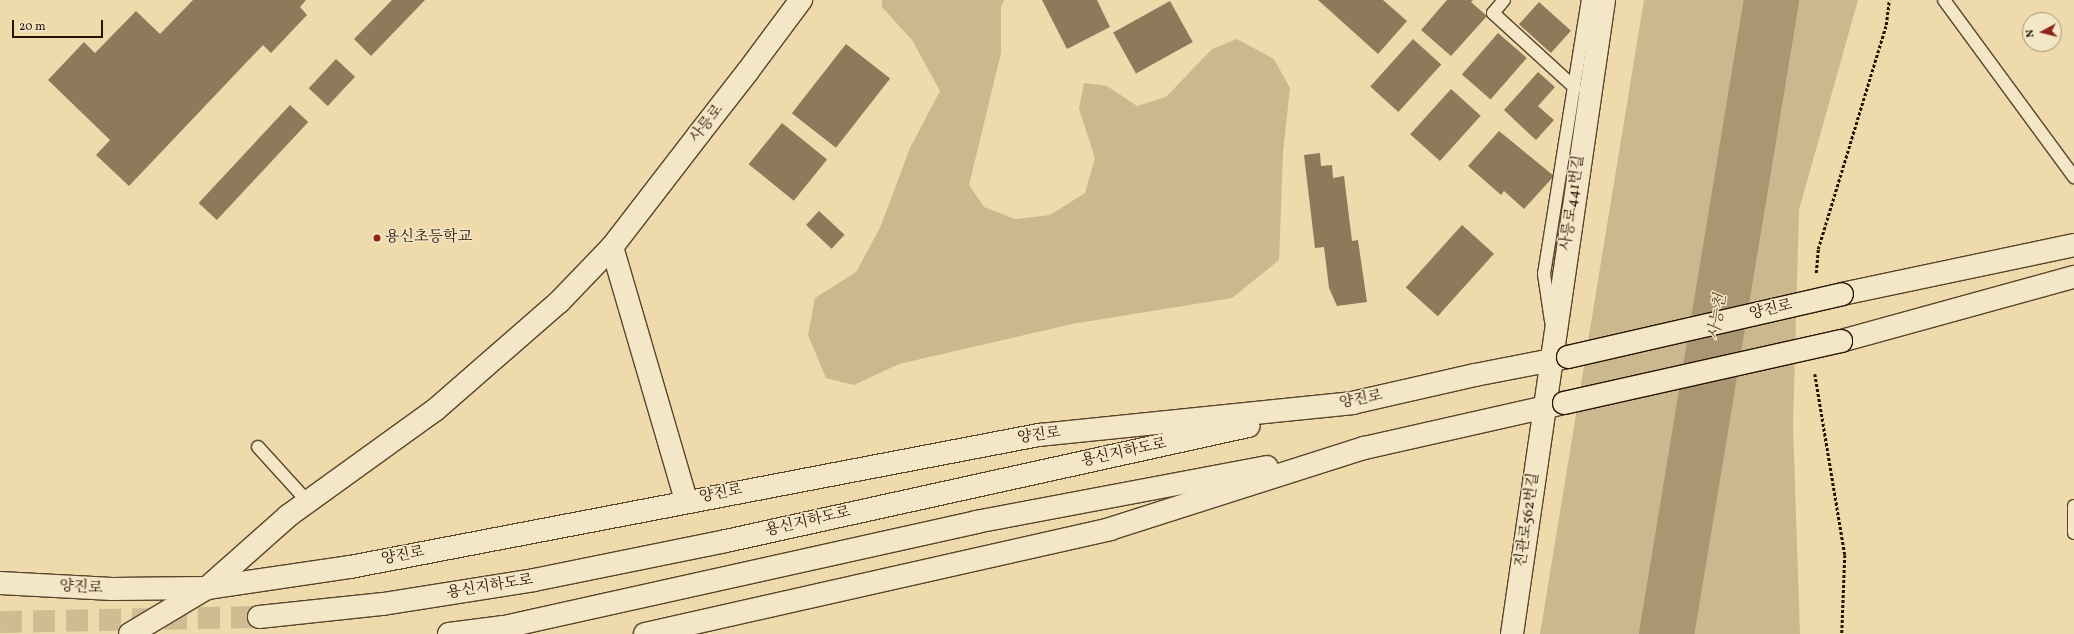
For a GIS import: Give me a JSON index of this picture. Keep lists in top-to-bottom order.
{
  "streets": {
    "main road": [
      "사릉로",
      "사릉로441번길",
      "양진로",
      "용신지하도로",
      "진관로562번길"
    ]
  },
  "crossings": [
    ["사릉로", "양진로"],
    ["사릉로441번길", "양진로"],
    ["사릉로441번길", "진관로562번길"],
    ["양진로", "용신지하도로"]
  ],
  "water": ["사능천"],
  "places": ["용신초등학교"],
  "scale_bar": "20 m",
  "north": "left"
}
